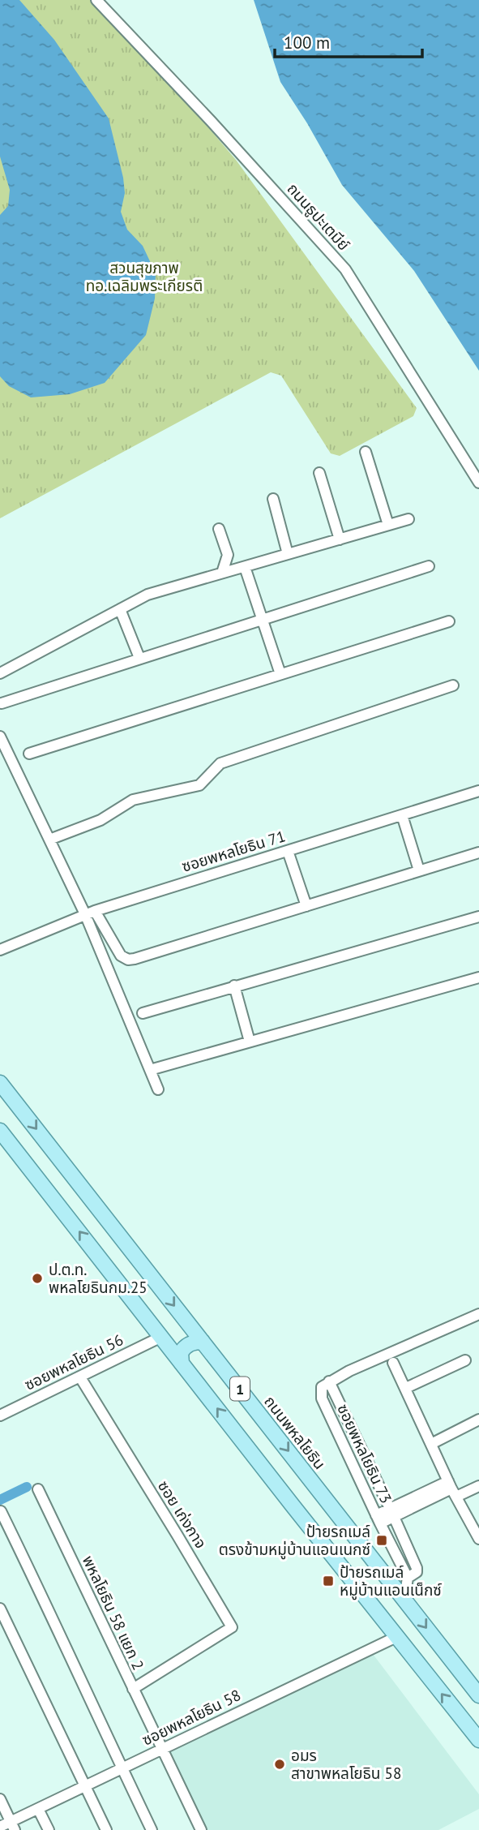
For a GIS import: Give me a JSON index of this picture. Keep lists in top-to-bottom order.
{
  "streets": {
    "main road": ["1", "ถนนพหลโยธิน"],
    "street": [
      "ถนนธูปะเตมีย์",
      "ซอยพหลโยธิน 71",
      "ซอยพหลโยธิน 56",
      "ซอยพหลโยธิน 73",
      "ซอย เก่งกาจ",
      "พหลโยธิน 58 แยก 2",
      "ซอยพหลโยธิน 58"
    ]
  },
  "crossings": [
    ["ซอยพหลโยธิน 56", "1"],
    ["ซอยพหลโยธิน 56", "ซอย เก่งกาจ"],
    ["1", "ซอยพหลโยธิน 58"],
    ["ซอย เก่งกาจ", "พหลโยธิน 58 แยก 2"],
    ["พหลโยธิน 58 แยก 2", "ซอยพหลโยธิน 58"]
  ],
  "parks": ["สวนสุขภาพ ทอ.เฉลิมพระเกียรติ"],
  "places": {
    "other": ["ป.ต.ท. พหลโยธินกม.25", "อมร สาขาพหลโยธิน 58"],
    "transit": ["ป้ายรถเมล์ ตรงข้ามหมู่บ้านแอนเนกซ์", "ป้ายรถเมล์ หมู่บ้านแอนเน็กซ์"]
  },
  "scale_bar": "100 m"
}
